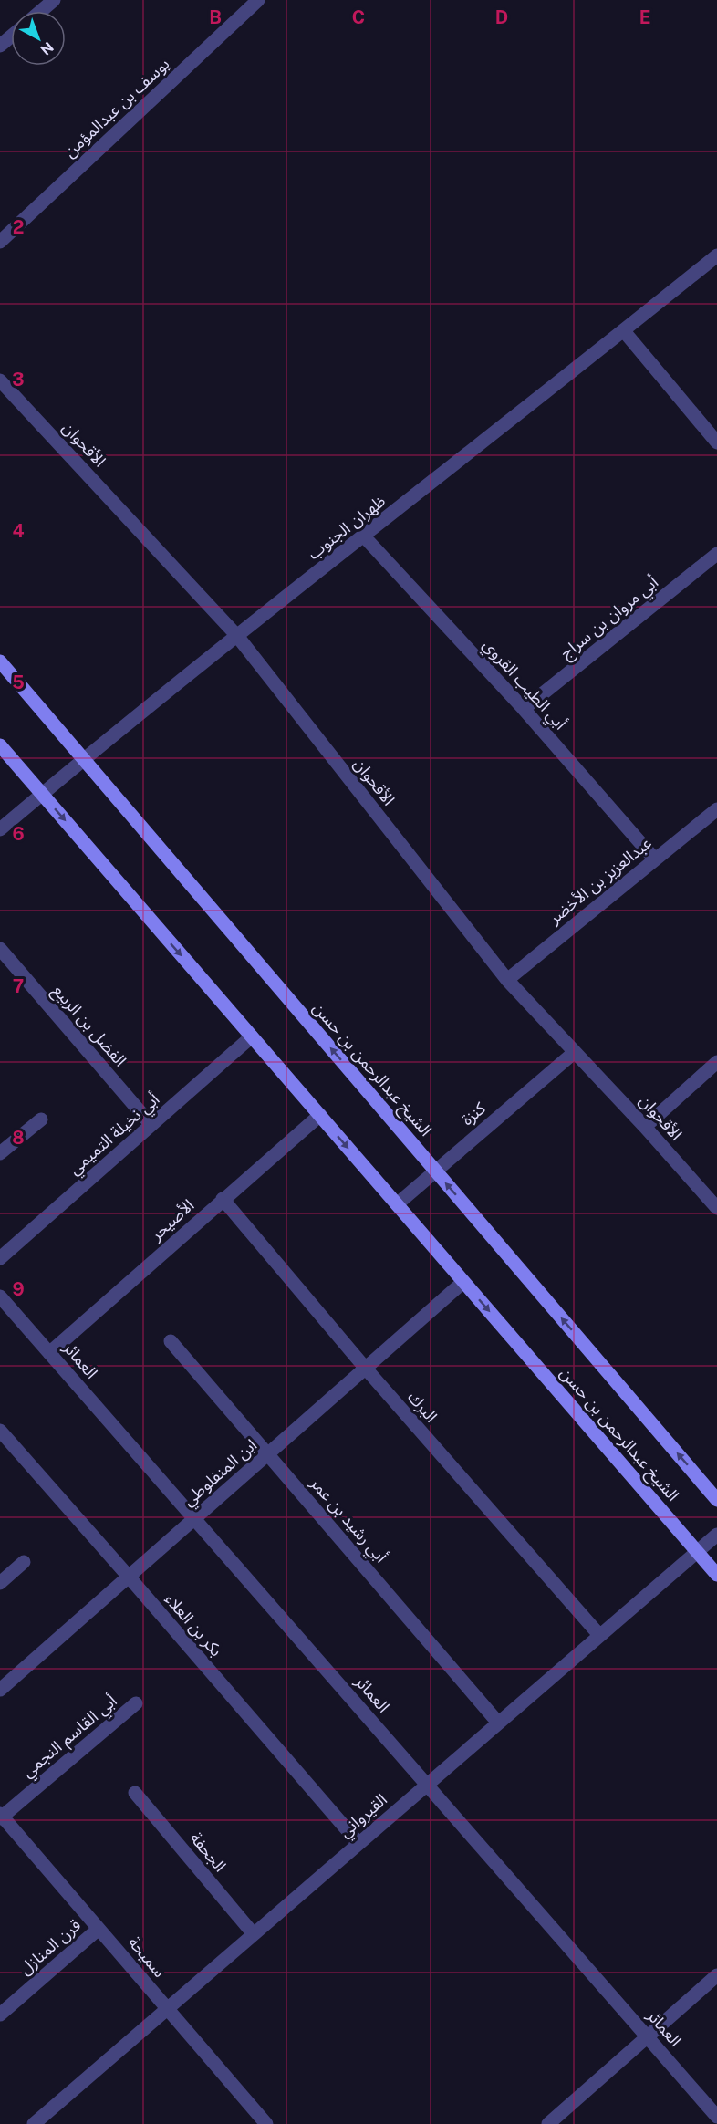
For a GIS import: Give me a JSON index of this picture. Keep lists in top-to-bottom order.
{
  "streets": {
    "street": [
      "يوسف بن عبدالمؤمن",
      "الأقحوان",
      "ظهران الجنوب",
      "أبي مروان بن سراج",
      "أبي الطيب القروي",
      "عبدالعزيز بن الأخضر",
      "الفضل بن الربيع",
      "الشيخ عبدالرحمن بن حسن",
      "كنزة",
      "أبي نخيلة التميمي",
      "الأصيحر",
      "العمائر",
      "البرك",
      "ابن المنفلوطي",
      "أبي رشيد بن عمر",
      "بكر بن العلاء",
      "أبي القاسم النجمي",
      "القيرواني",
      "الجحفة",
      "قرن المنازل",
      "سميحة"
    ]
  },
  "crossings": [
    ["الأقحوان", "ظهران الجنوب"],
    ["الأقحوان", "عبدالعزيز بن الأخضر"],
    ["الأقحوان", "كنزة"],
    ["ظهران الجنوب", "أبي الطيب القروي"],
    ["ظهران الجنوب", "الشيخ عبدالرحمن بن حسن"],
    ["أبي مروان بن سراج", "أبي الطيب القروي"],
    ["أبي الطيب القروي", "عبدالعزيز بن الأخضر"],
    ["الفضل بن الربيع", "أبي نخيلة التميمي"],
    ["الشيخ عبدالرحمن بن حسن", "كنزة"],
    ["الشيخ عبدالرحمن بن حسن", "أبي نخيلة التميمي"],
    ["الشيخ عبدالرحمن بن حسن", "الأصيحر"],
    ["الشيخ عبدالرحمن بن حسن", "ابن المنفلوطي"],
    ["الشيخ عبدالرحمن بن حسن", "القيرواني"],
    ["الأصيحر", "العمائر"],
    ["الأصيحر", "البرك"],
    ["العمائر", "ابن المنفلوطي"],
    ["العمائر", "القيرواني"],
    ["البرك", "ابن المنفلوطي"],
    ["البرك", "القيرواني"],
    ["ابن المنفلوطي", "أبي رشيد بن عمر"],
    ["ابن المنفلوطي", "بكر بن العلاء"],
    ["أبي رشيد بن عمر", "القيرواني"],
    ["بكر بن العلاء", "القيرواني"],
    ["أبي القاسم النجمي", "سميحة"],
    ["القيرواني", "الجحفة"],
    ["القيرواني", "سميحة"],
    ["قرن المنازل", "سميحة"]
  ],
  "north": "bottom right",
  "grid": {
    "columns": [
      "B",
      "C",
      "D",
      "E"
    ],
    "rows": [
      "2",
      "3",
      "4",
      "5",
      "6",
      "7",
      "8",
      "9"
    ]
  }
}
